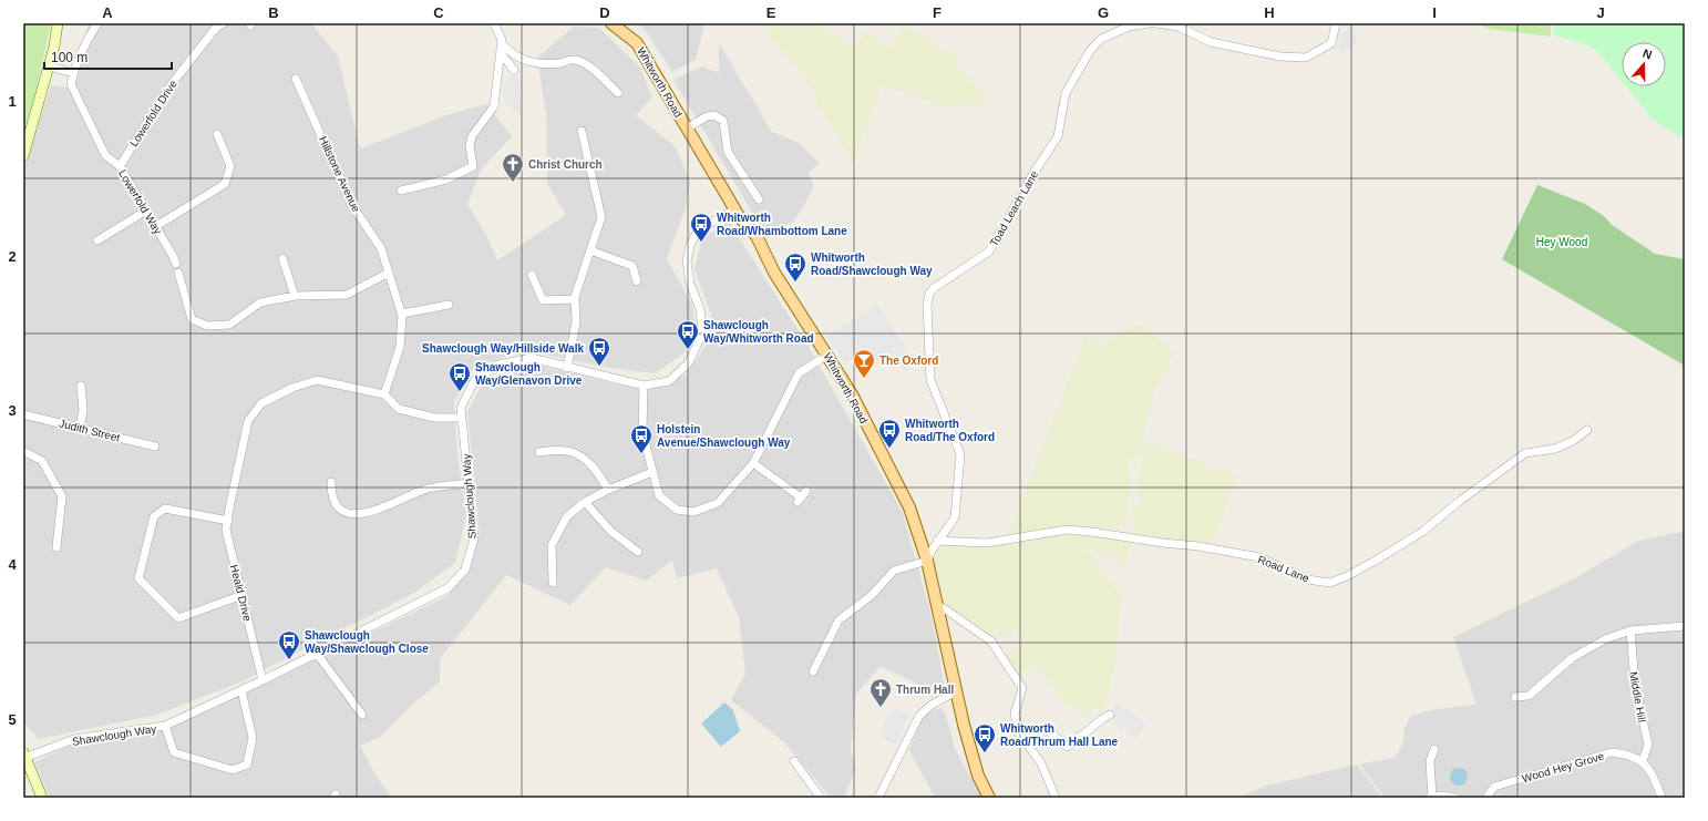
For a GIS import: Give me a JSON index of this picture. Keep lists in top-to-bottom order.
{
  "streets": {
    "main road": ["Whitworth Road"],
    "street": [
      "Lowerfold Drive",
      "Hillstone Avenue",
      "Lowerfold Way",
      "Toad Leach Lane",
      "Judith Street",
      "Shawclough Way",
      "Road Lane",
      "Heald Drive",
      "Middle Hill",
      "Wood Hey Grove"
    ]
  },
  "crossings": [
    ["Whitworth Road", "Toad Leach Lane"],
    ["Whitworth Road", "Shawclough Way"],
    ["Lowerfold Drive", "Lowerfold Way"],
    ["Hillstone Avenue", "Heald Drive"],
    ["Toad Leach Lane", "Road Lane"],
    ["Shawclough Way", "Heald Drive"],
    ["Middle Hill", "Wood Hey Grove"]
  ],
  "parks": ["Hey Wood"],
  "places": {
    "church": ["Christ Church", "Thrum Hall"],
    "bus stop": [
      "Whitworth Road/Whambottom Lane",
      "Whitworth Road/Shawclough Way",
      "Shawclough Way/Whitworth Road",
      "Shawclough Way/Hillside Walk",
      "Shawclough Way/Glenavon Drive",
      "Whitworth Road/The Oxford",
      "Holstein Avenue/Shawclough Way",
      "Shawclough Way/Shawclough Close",
      "Whitworth Road/Thrum Hall Lane"
    ],
    "bar": ["The Oxford"]
  },
  "scale_bar": "100 m",
  "north": "top",
  "grid": {
    "columns": [
      "A",
      "B",
      "C",
      "D",
      "E",
      "F",
      "G",
      "H",
      "I",
      "J"
    ],
    "rows": [
      "1",
      "2",
      "3",
      "4",
      "5"
    ]
  }
}
